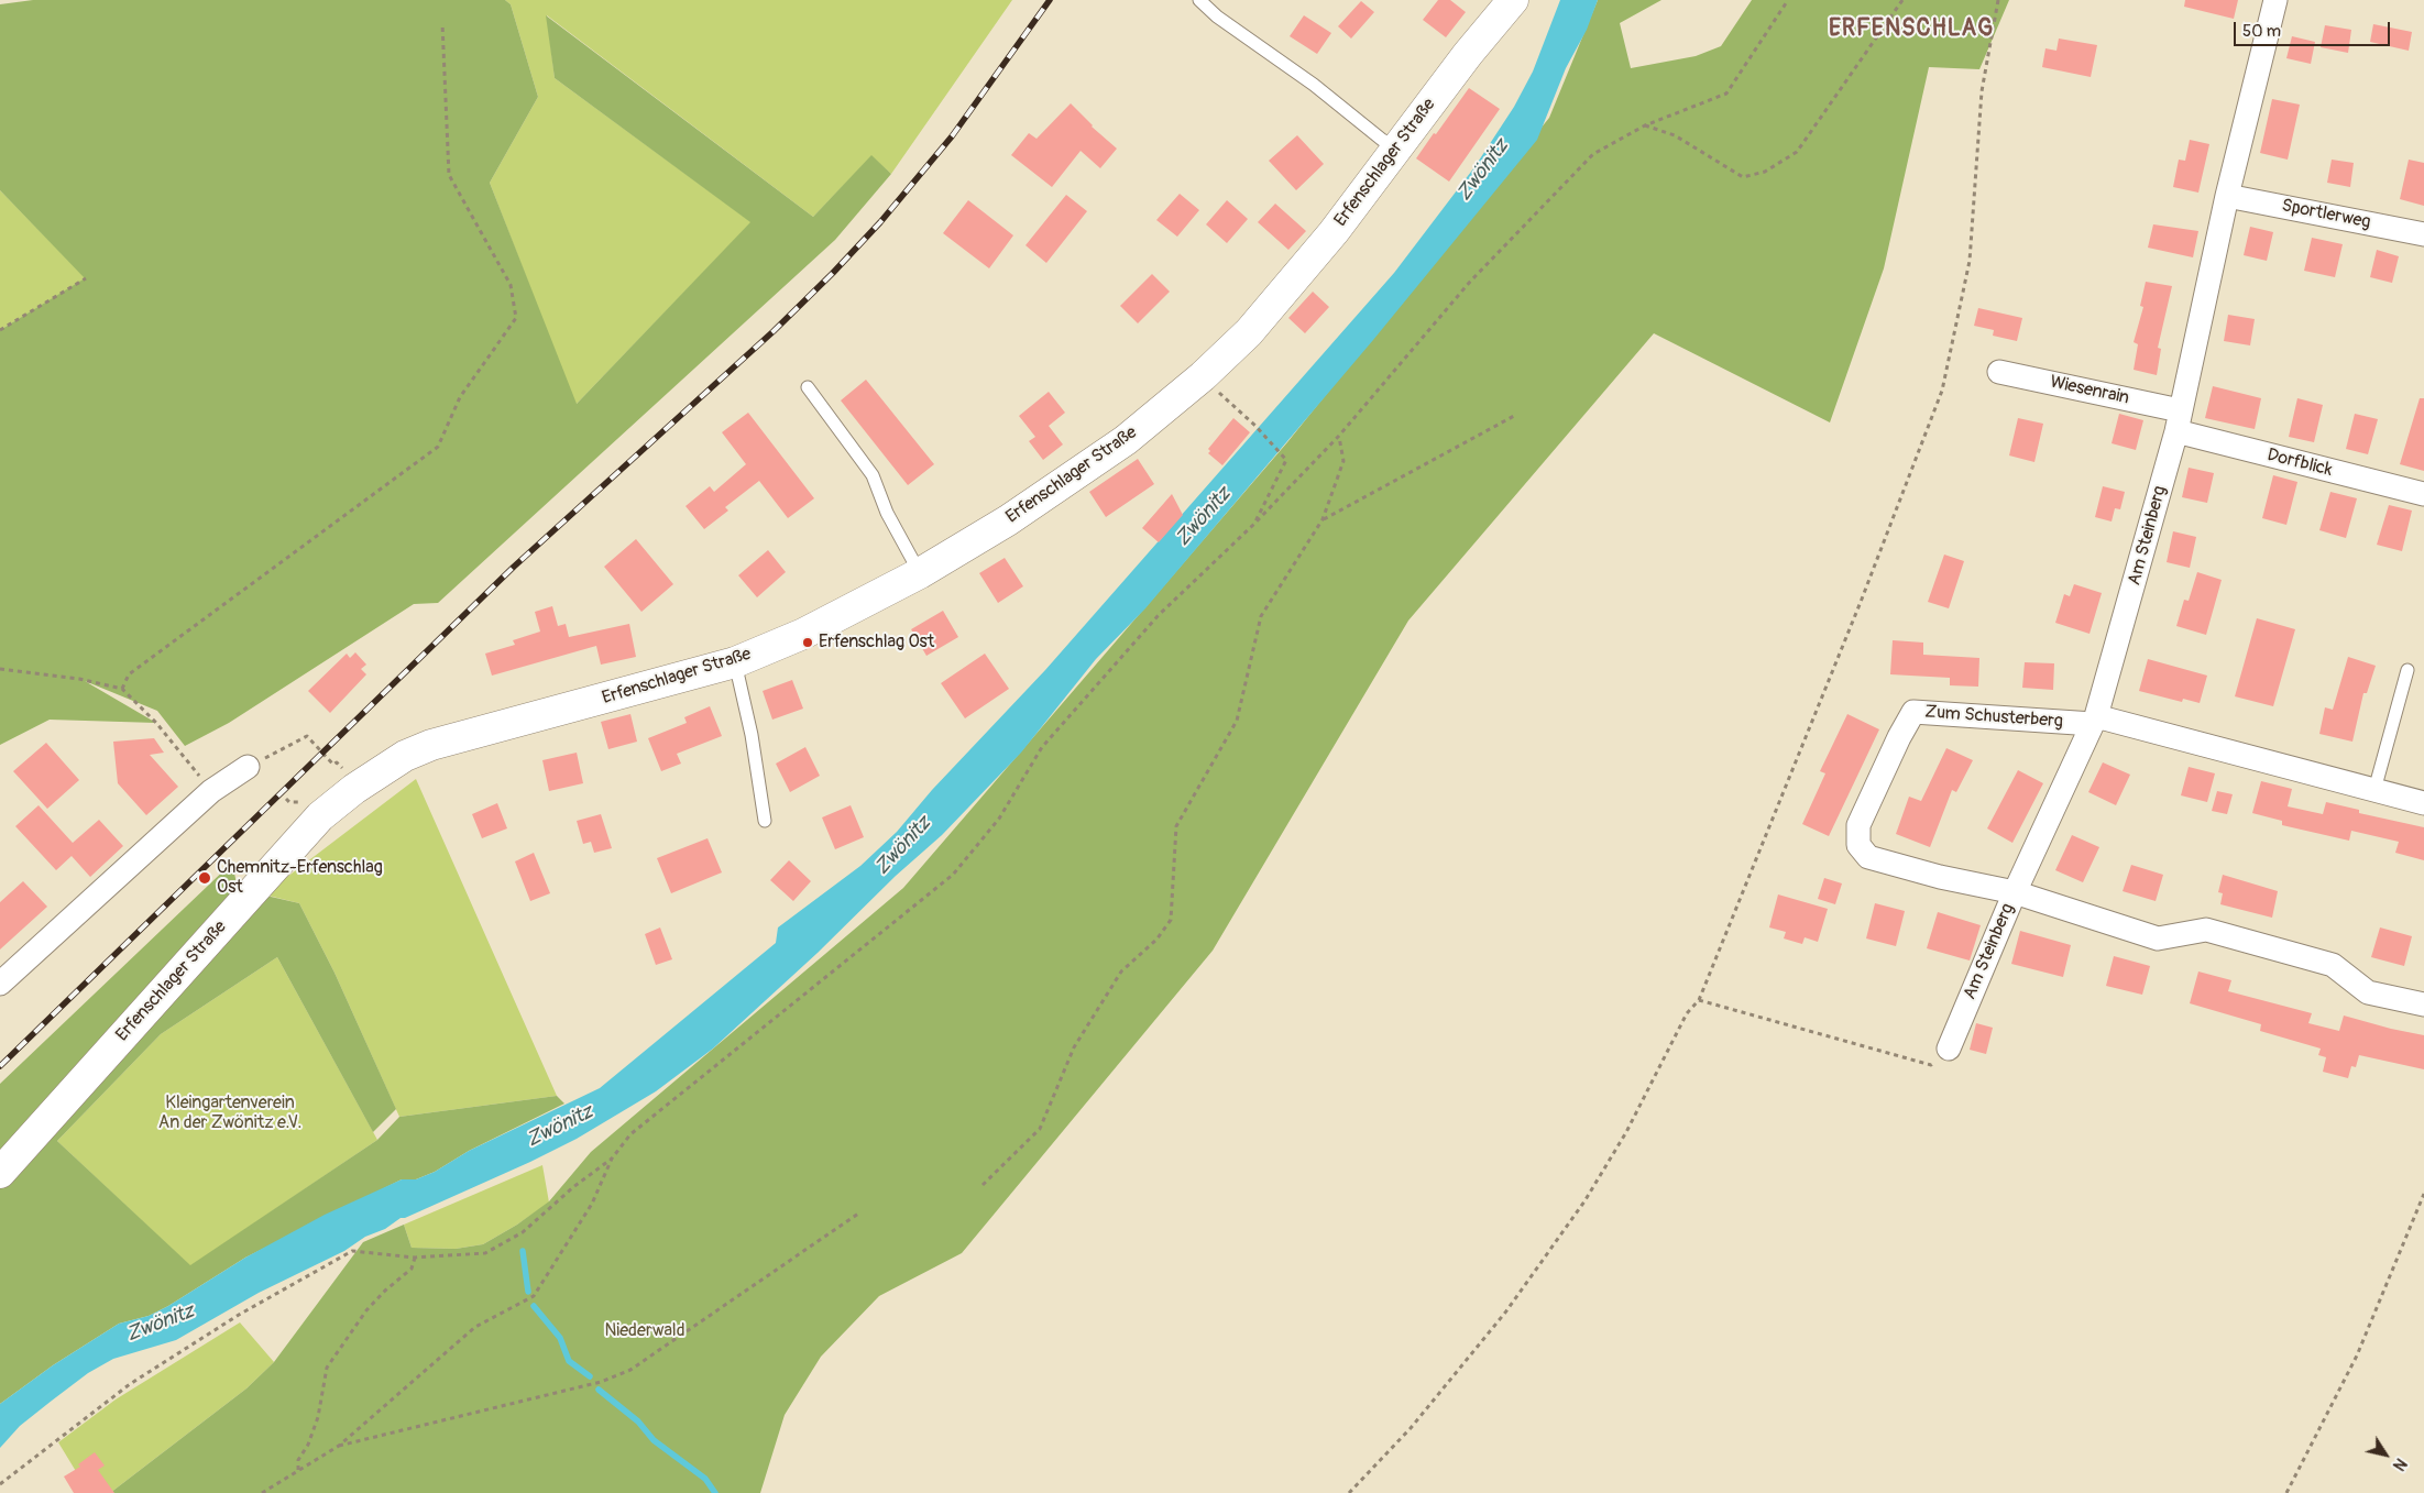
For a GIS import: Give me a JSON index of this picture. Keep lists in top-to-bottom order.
{
  "streets": {
    "main road": ["Erfenschlager Straße"],
    "street": [
      "Sportlerweg",
      "Wiesenrain",
      "Dorfblick",
      "Am Steinberg",
      "Zum Schusterberg"
    ]
  },
  "crossings": [
    ["Sportlerweg", "Am Steinberg"],
    ["Wiesenrain", "Dorfblick"],
    ["Wiesenrain", "Am Steinberg"],
    ["Dorfblick", "Am Steinberg"],
    ["Am Steinberg", "Zum Schusterberg"]
  ],
  "districts": ["ERFENSCHLAG"],
  "water": ["Zwönitz"],
  "parks": ["Kleingartenverein An der Zwönitz e.V.", "Niederwald"],
  "places": ["Erfenschlag Ost", "Chemnitz-Erfenschlag Ost"],
  "scale_bar": "50 m",
  "north": "bottom right"
}
